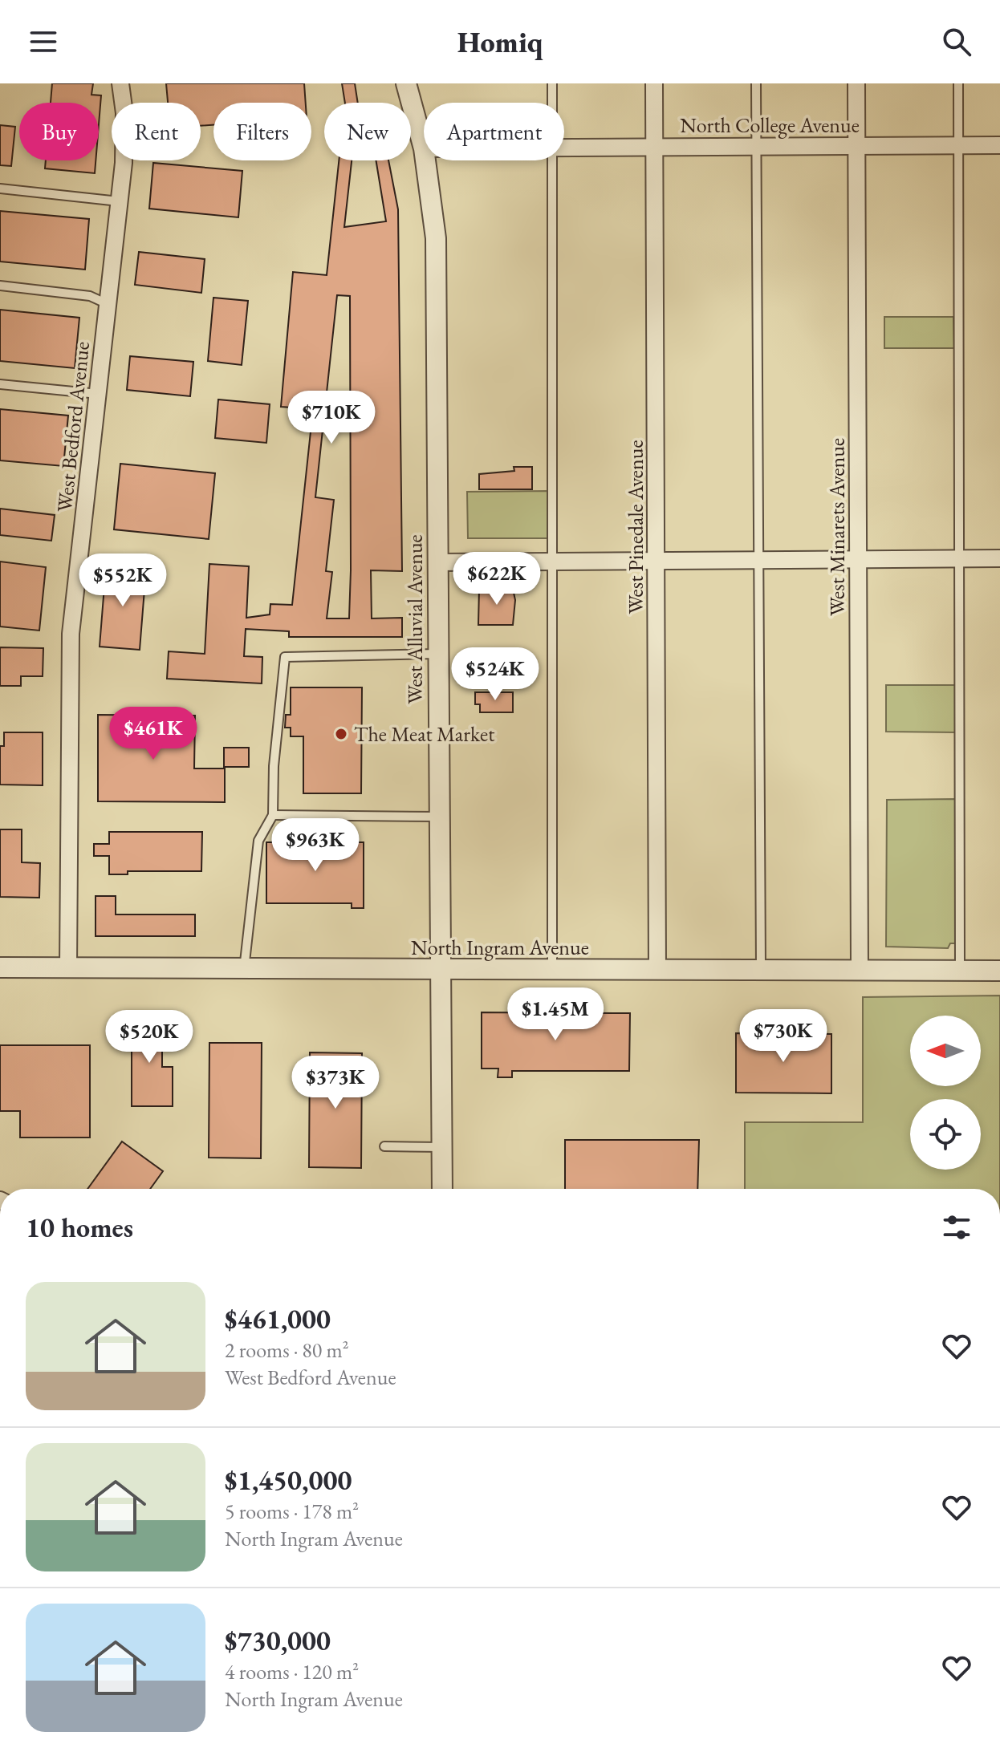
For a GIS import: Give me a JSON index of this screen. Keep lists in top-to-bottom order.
{
  "streets": {
    "street": [
      "North College Avenue",
      "West Bedford Avenue",
      "West Pinedale Avenue",
      "West Minarets Avenue",
      "West Alluvial Avenue",
      "North Ingram Avenue"
    ]
  },
  "crossings": [
    ["North College Avenue", "West Pinedale Avenue"],
    ["North College Avenue", "West Minarets Avenue"],
    ["West Bedford Avenue", "North Ingram Avenue"],
    ["West Pinedale Avenue", "North Ingram Avenue"],
    ["West Minarets Avenue", "North Ingram Avenue"],
    ["West Alluvial Avenue", "North Ingram Avenue"]
  ],
  "places": ["The Meat Market"],
  "north": "left",
  "page": {
    "header": "Homiq",
    "chip": [
      "Buy",
      "Rent",
      "Filters",
      "New",
      "Apartment"
    ],
    "price": [
      "$710K",
      "$622K",
      "$552K",
      "$524K",
      "$461K",
      "$963K",
      "$1.45M",
      "$730K",
      "$520K",
      "$373K"
    ],
    "heading": "10 homes",
    "list": [
      {
        "name": "$461,000",
        "note": "2 rooms · 80 m² · West Bedford Avenue"
      },
      {
        "name": "$1,450,000",
        "note": "5 rooms · 178 m² · North Ingram Avenue"
      },
      {
        "name": "$730,000",
        "note": "4 rooms · 120 m² · North Ingram Avenue"
      }
    ]
  }
}
